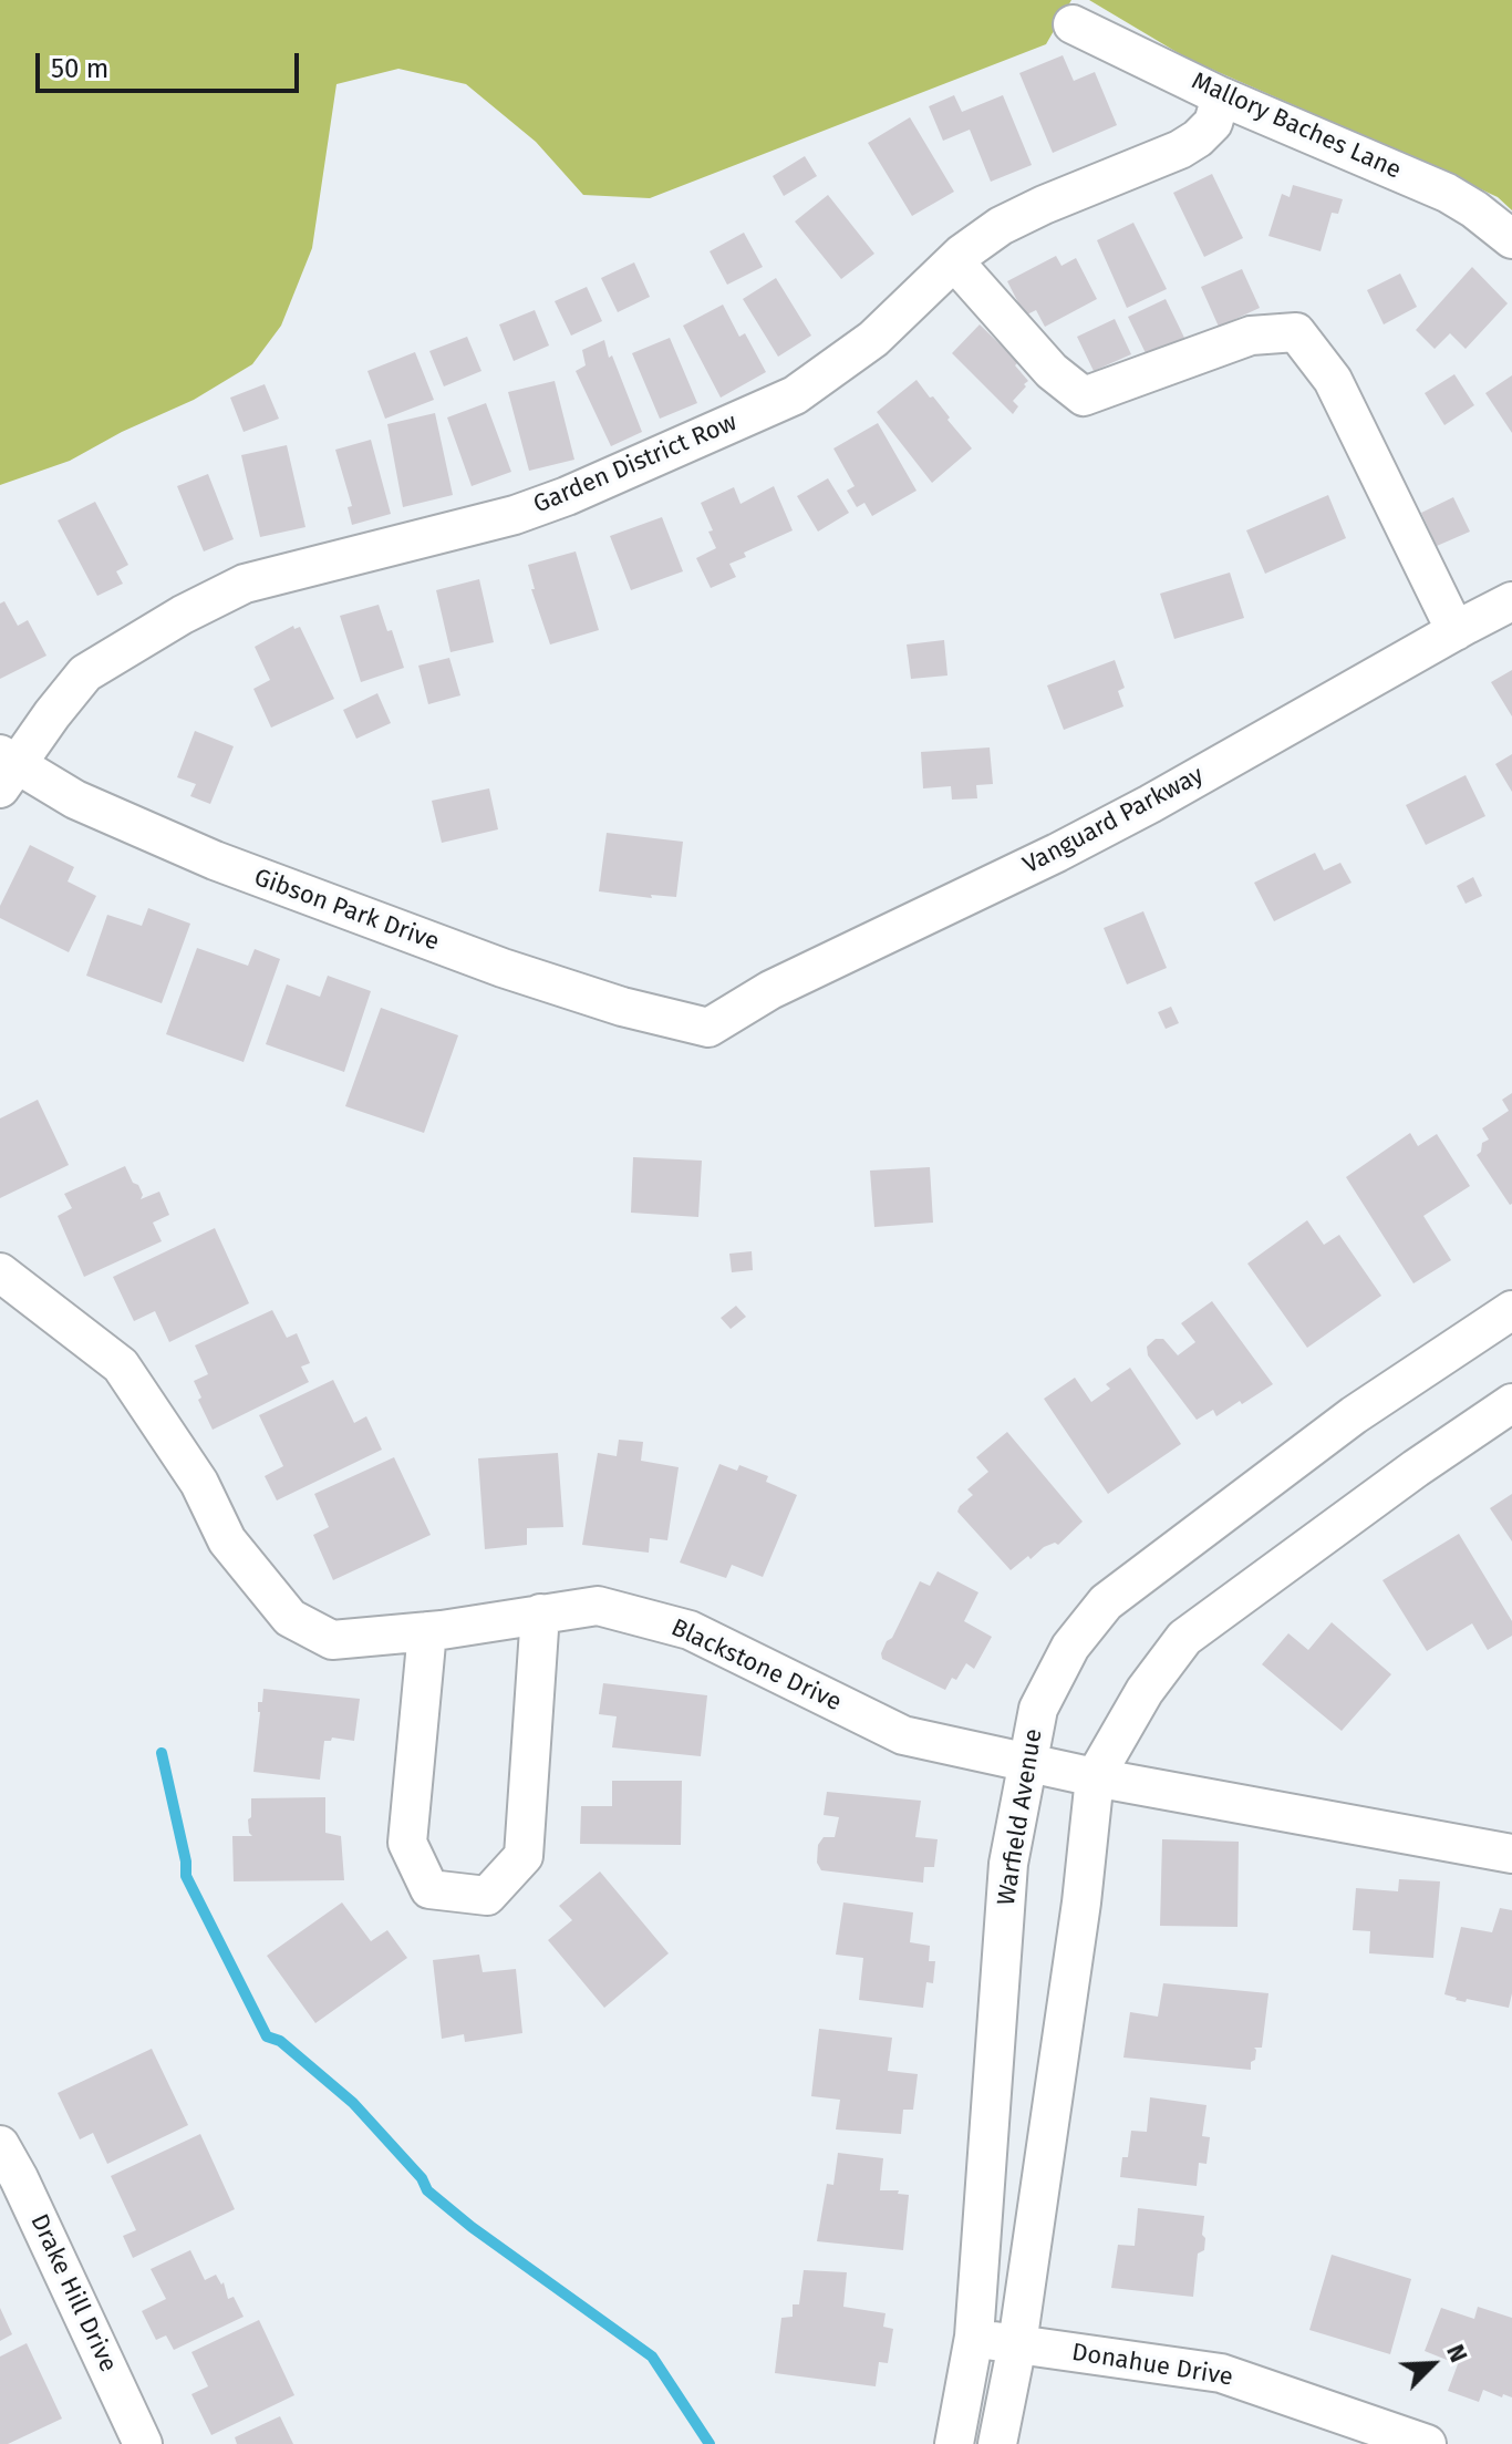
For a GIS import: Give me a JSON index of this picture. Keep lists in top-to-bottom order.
{
  "streets": {
    "street": [
      "Mallory Baches Lane",
      "Garden District Row",
      "Vanguard Parkway",
      "Gibson Park Drive",
      "Blackstone Drive",
      "Warfield Avenue",
      "Drake Hill Drive",
      "Donahue Drive"
    ]
  },
  "crossings": [
    ["Mallory Baches Lane", "Garden District Row"],
    ["Garden District Row", "Gibson Park Drive"],
    ["Vanguard Parkway", "Gibson Park Drive"],
    ["Blackstone Drive", "Warfield Avenue"],
    ["Warfield Avenue", "Donahue Drive"]
  ],
  "scale_bar": "50 m",
  "north": "top right"
}
